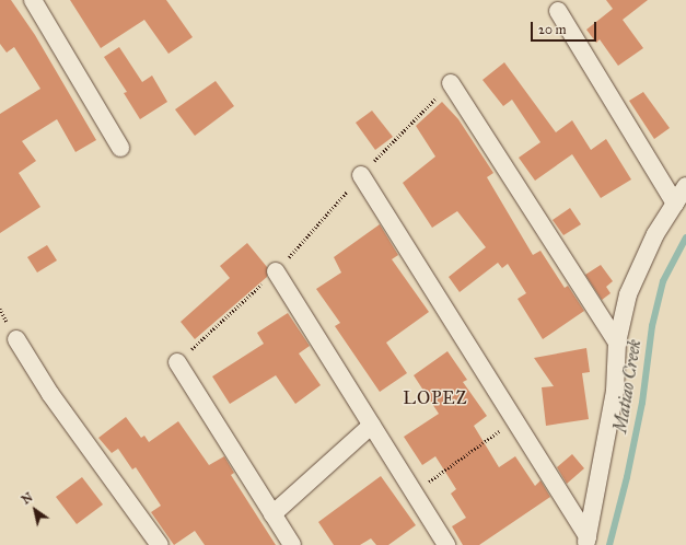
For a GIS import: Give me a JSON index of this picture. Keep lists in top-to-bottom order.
{
  "districts": ["LOPEZ"],
  "water": ["Matiao Creek"],
  "scale_bar": "20 m",
  "north": "top left"
}
